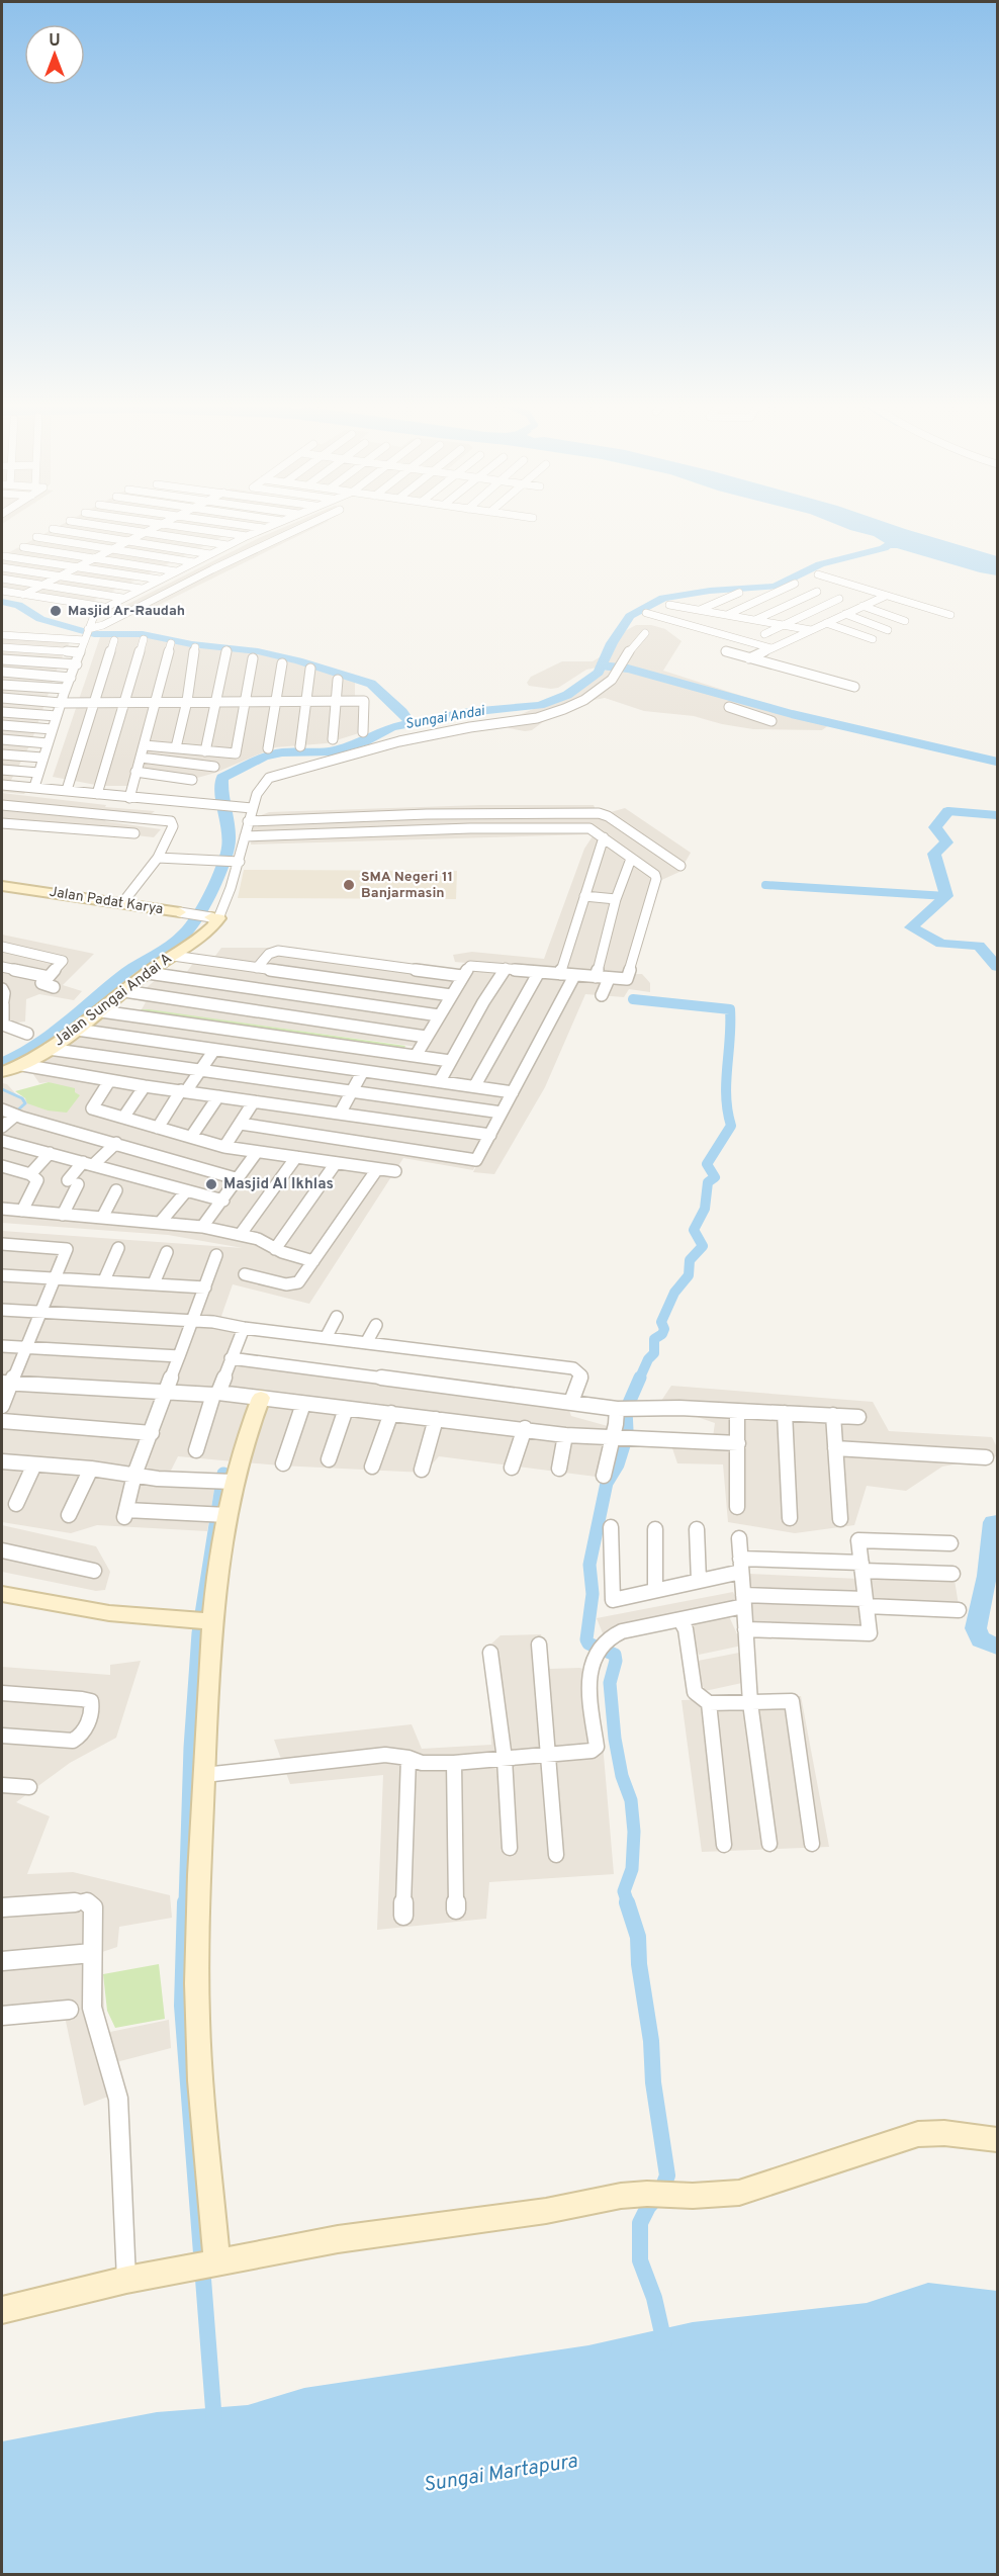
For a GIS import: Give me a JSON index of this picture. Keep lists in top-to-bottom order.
{
  "streets": {
    "street": ["Jalan Padat Karya", "Jalan Sungai Andai A"]
  },
  "crossings": [
    ["Jalan Padat Karya", "Jalan Sungai Andai A"]
  ],
  "water": ["Sungai Andai", "Sungai Martapura"],
  "places": ["Masjid Ar-Raudah", "SMA Negeri 11 Banjarmasin", "Masjid Al Ikhlas"],
  "north": "top"
}
